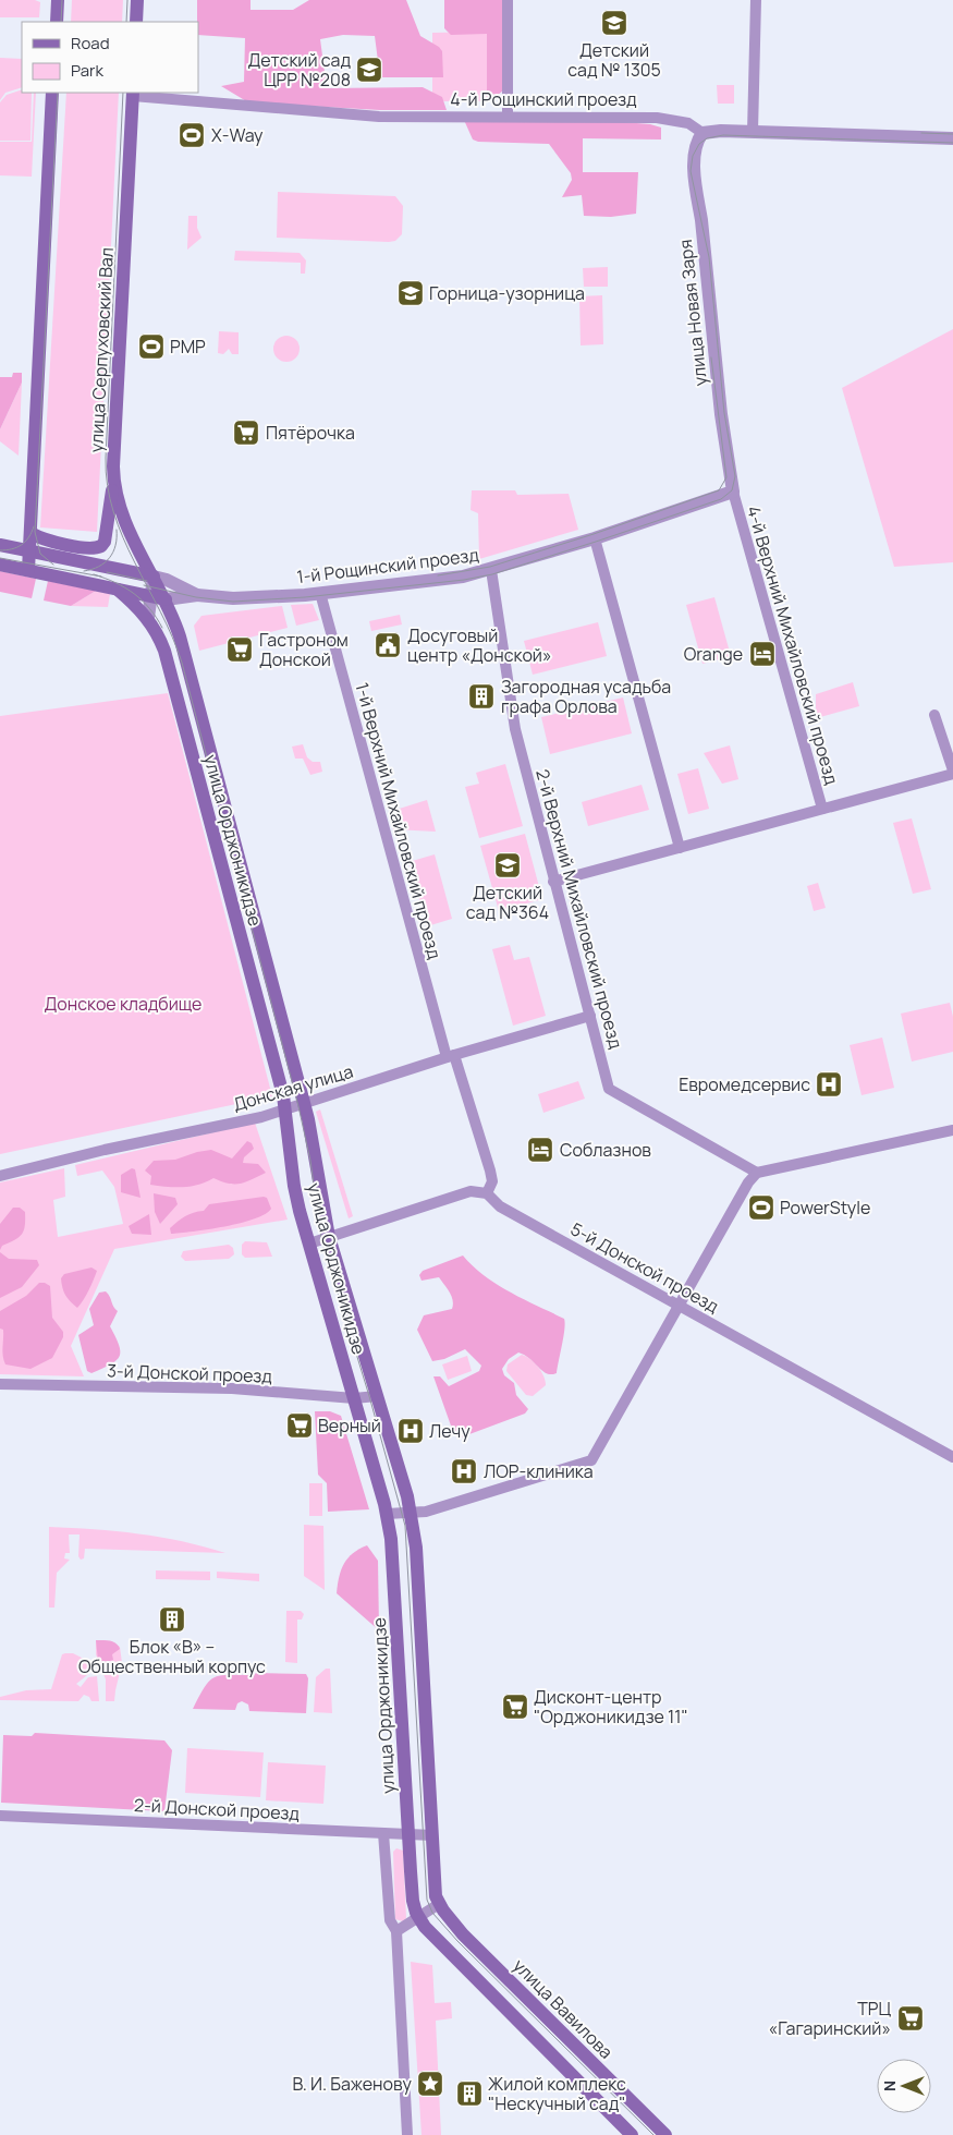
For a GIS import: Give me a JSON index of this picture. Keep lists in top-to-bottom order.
{
  "streets": {
    "main road": ["улица Серпуховский Вал", "улица Орджоникидзе", "улица Вавилова"],
    "street": [
      "4-й Рощинский проезд",
      "улица Новая Заря",
      "1-й Рощинский проезд",
      "4-й Верхний Михайловский проезд",
      "1-й Верхний Михайловский проезд",
      "2-й Верхний Михайловский проезд",
      "Донская улица",
      "5-й Донской проезд",
      "3-й Донской проезд",
      "2-й Донской проезд"
    ]
  },
  "crossings": [
    ["4-й Рощинский проезд", "улица Новая Заря"],
    ["4-й Рощинский проезд", "улица Серпуховский Вал"],
    ["улица Новая Заря", "1-й Рощинский проезд"],
    ["улица Новая Заря", "4-й Верхний Михайловский проезд"],
    ["улица Серпуховский Вал", "1-й Рощинский проезд"],
    ["улица Серпуховский Вал", "улица Орджоникидзе"],
    ["1-й Рощинский проезд", "4-й Верхний Михайловский проезд"],
    ["1-й Рощинский проезд", "1-й Верхний Михайловский проезд"],
    ["1-й Рощинский проезд", "улица Орджоникидзе"],
    ["1-й Рощинский проезд", "2-й Верхний Михайловский проезд"],
    ["1-й Верхний Михайловский проезд", "Донская улица"],
    ["1-й Верхний Михайловский проезд", "5-й Донской проезд"],
    ["улица Орджоникидзе", "Донская улица"],
    ["улица Орджоникидзе", "3-й Донской проезд"],
    ["улица Орджоникидзе", "2-й Донской проезд"],
    ["улица Орджоникидзе", "улица Вавилова"],
    ["2-й Верхний Михайловский проезд", "Донская улица"]
  ],
  "parks": ["Донское кладбище"],
  "places": {
    "school or university": [
      "Детский сад № 1305",
      "Детский сад ЦРР №208",
      "Горница-узорница",
      "Детский сад №364"
    ],
    "sports": ["X-Way", "PMP", "PowerStyle"],
    "supermarket": [
      "Пятёрочка",
      "Гастроном Донской",
      "Верный",
      "Дисконт-центр \"Орджоникидзе 11\"",
      "ТРЦ «Гагаринский»"
    ],
    "public building": ["Досуговый центр «Донской»"],
    "hotel": ["Orange", "Соблазнов"],
    "building": ["Загородная усадьба графа Орлова", "Блок «В» – Общественный корпус", "Жилой комплекс \"Нескучный сад\""],
    "hospital": ["Евромедсервис", "Лечу", "ЛОР-клиника"],
    "place": ["В. И. Баженову"]
  },
  "legend": ["Road", "Park"],
  "north": "left"
}
